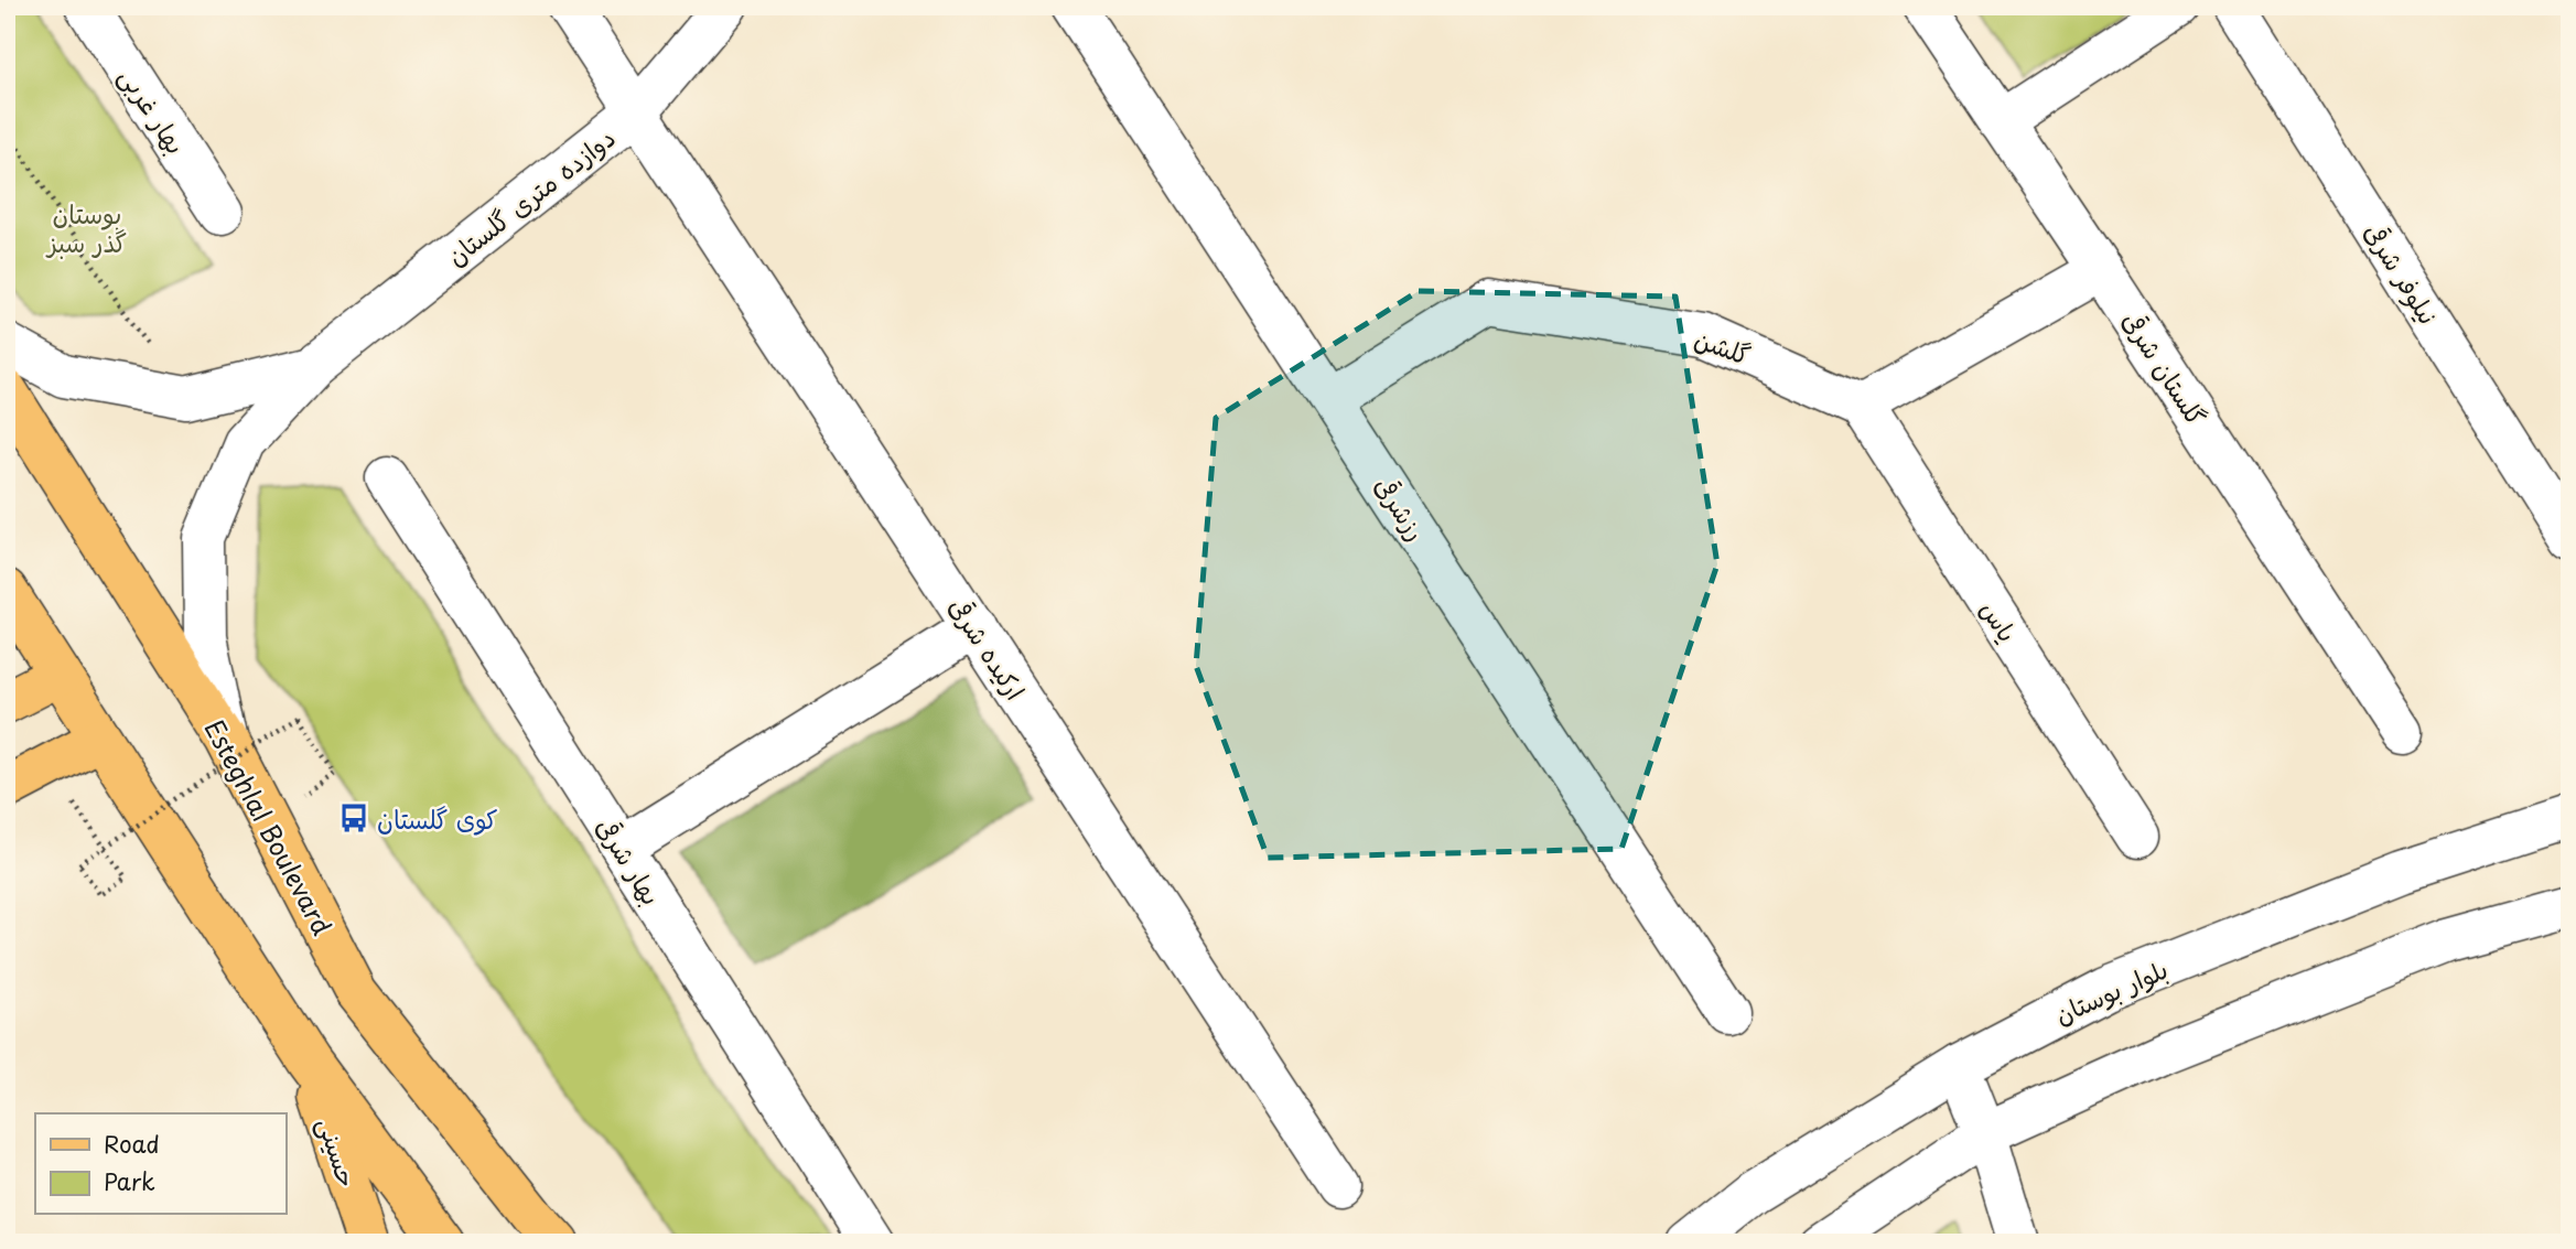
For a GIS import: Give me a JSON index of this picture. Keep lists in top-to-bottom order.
{
  "streets": {
    "main road": ["Esteghlal Boulevard", "حسینی"],
    "street": [
      "بهار غربی",
      "دوازده متری گلستان",
      "نیلوفر شرقی",
      "گلشن",
      "گلستان شرقی",
      "رزشرقی",
      "یاس",
      "ارکیده شرقی",
      "بهار شرقی",
      "بلوار بوستان"
    ]
  },
  "crossings": [
    ["دوازده متری گلستان", "ارکیده شرقی"],
    ["گلشن", "رزشرقی"],
    ["گلشن", "یاس"]
  ],
  "parks": ["بوستان گذر سبز"],
  "places": {
    "bus stop": ["کوی گلستان"]
  },
  "legend": ["Road", "Park"]
}
